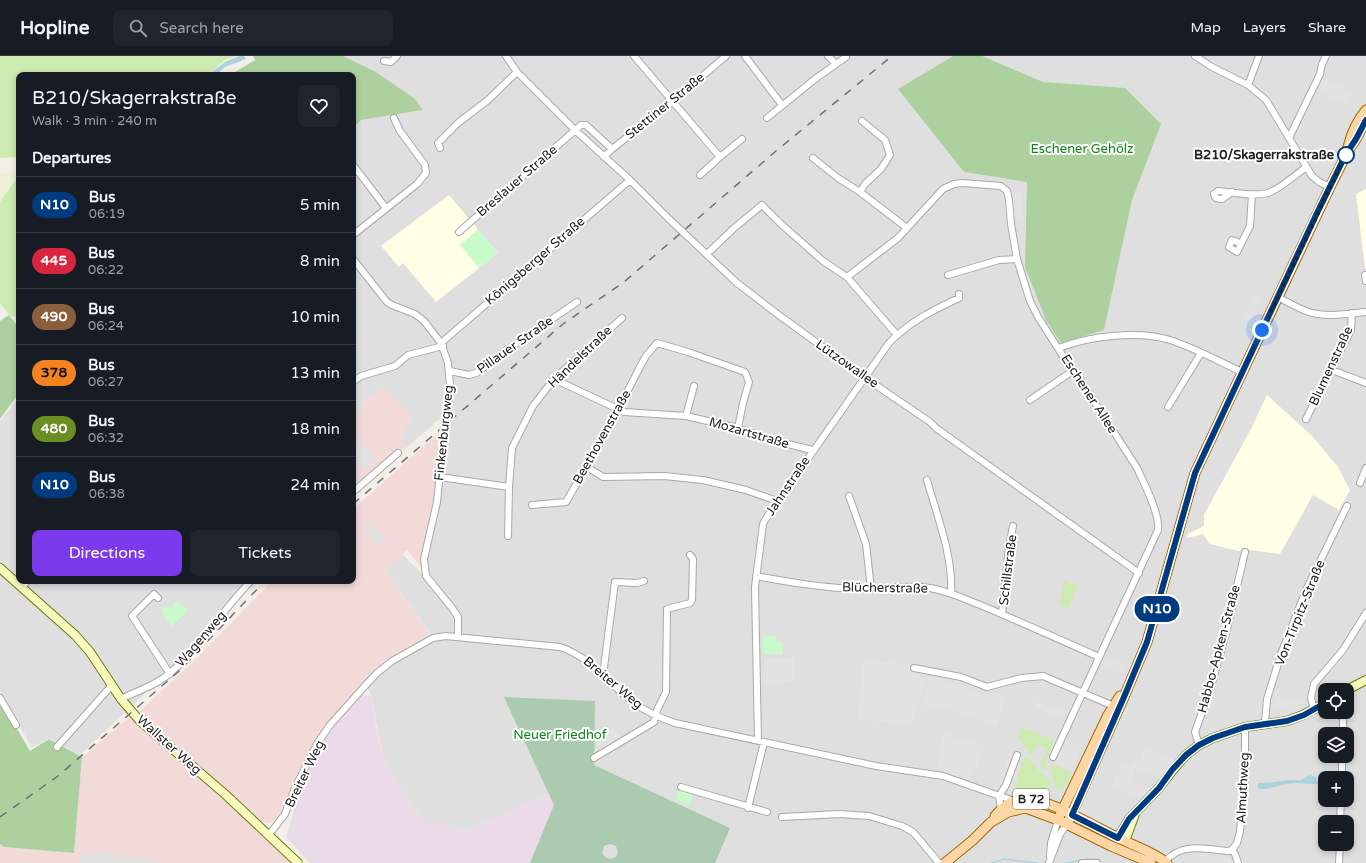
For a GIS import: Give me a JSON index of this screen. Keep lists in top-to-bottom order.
{
  "streets": {
    "main road": ["B 72"],
    "street": [
      "Stettiner Straße",
      "Breslauer Straße",
      "Königsberger Straße",
      "Pillauer Straße",
      "Händelstraße",
      "Lützowallee",
      "Blumenstraße",
      "Eschener Allee",
      "Finkenburgweg",
      "Mozartstraße",
      "Beethovenstraße",
      "Jahnstraße",
      "Schillstraße",
      "Blücherstraße",
      "Von-Tirpitz-Straße",
      "Wagenweg",
      "Habbo-Apken-Straße",
      "Breiter Weg",
      "Wallster Weg",
      "Almuthweg"
    ]
  },
  "crossings": [
    ["Stettiner Straße", "Lützowallee"],
    ["Breslauer Straße", "Lützowallee"],
    ["Königsberger Straße", "Lützowallee"],
    ["Königsberger Straße", "Finkenburgweg"],
    ["Pillauer Straße", "Finkenburgweg"],
    ["Händelstraße", "Mozartstraße"],
    ["Lützowallee", "Eschener Allee"],
    ["Lützowallee", "Jahnstraße"],
    ["Finkenburgweg", "Breiter Weg"],
    ["Mozartstraße", "Beethovenstraße"],
    ["Mozartstraße", "Jahnstraße"],
    ["Jahnstraße", "Blücherstraße"],
    ["Jahnstraße", "Breiter Weg"],
    ["Schillstraße", "Blücherstraße"],
    ["Wagenweg", "Wallster Weg"],
    ["Breiter Weg", "Wallster Weg"],
    ["Breiter Weg", "B 72"]
  ],
  "parks": ["Eschener Gehölz", "Neuer Friedhof"],
  "places": ["B210/Skagerrakstraße"],
  "lines": ["bus line N10"],
  "page": {
    "header": "Hopline",
    "search": "Search here",
    "nav": ["Map", "Layers", "Share"],
    "on_map": "N10",
    "heading": [
      ["B210/Skagerrakstraße", "Walk · 3 min · 240 m"],
      "Departures"
    ],
    "list": [
      {
        "mark": "N10",
        "name": "Bus",
        "note": "06:19",
        "value": "5 min"
      },
      {
        "mark": "445",
        "name": "Bus",
        "note": "06:22",
        "value": "8 min"
      },
      {
        "mark": "490",
        "name": "Bus",
        "note": "06:24",
        "value": "10 min"
      },
      {
        "mark": "378",
        "name": "Bus",
        "note": "06:27",
        "value": "13 min"
      },
      {
        "mark": "480",
        "name": "Bus",
        "note": "06:32",
        "value": "18 min"
      },
      {
        "mark": "N10",
        "name": "Bus",
        "note": "06:38",
        "value": "24 min"
      }
    ],
    "buttons": ["Directions", "Tickets"],
    "map_buttons": ["+", "−"]
  }
}
